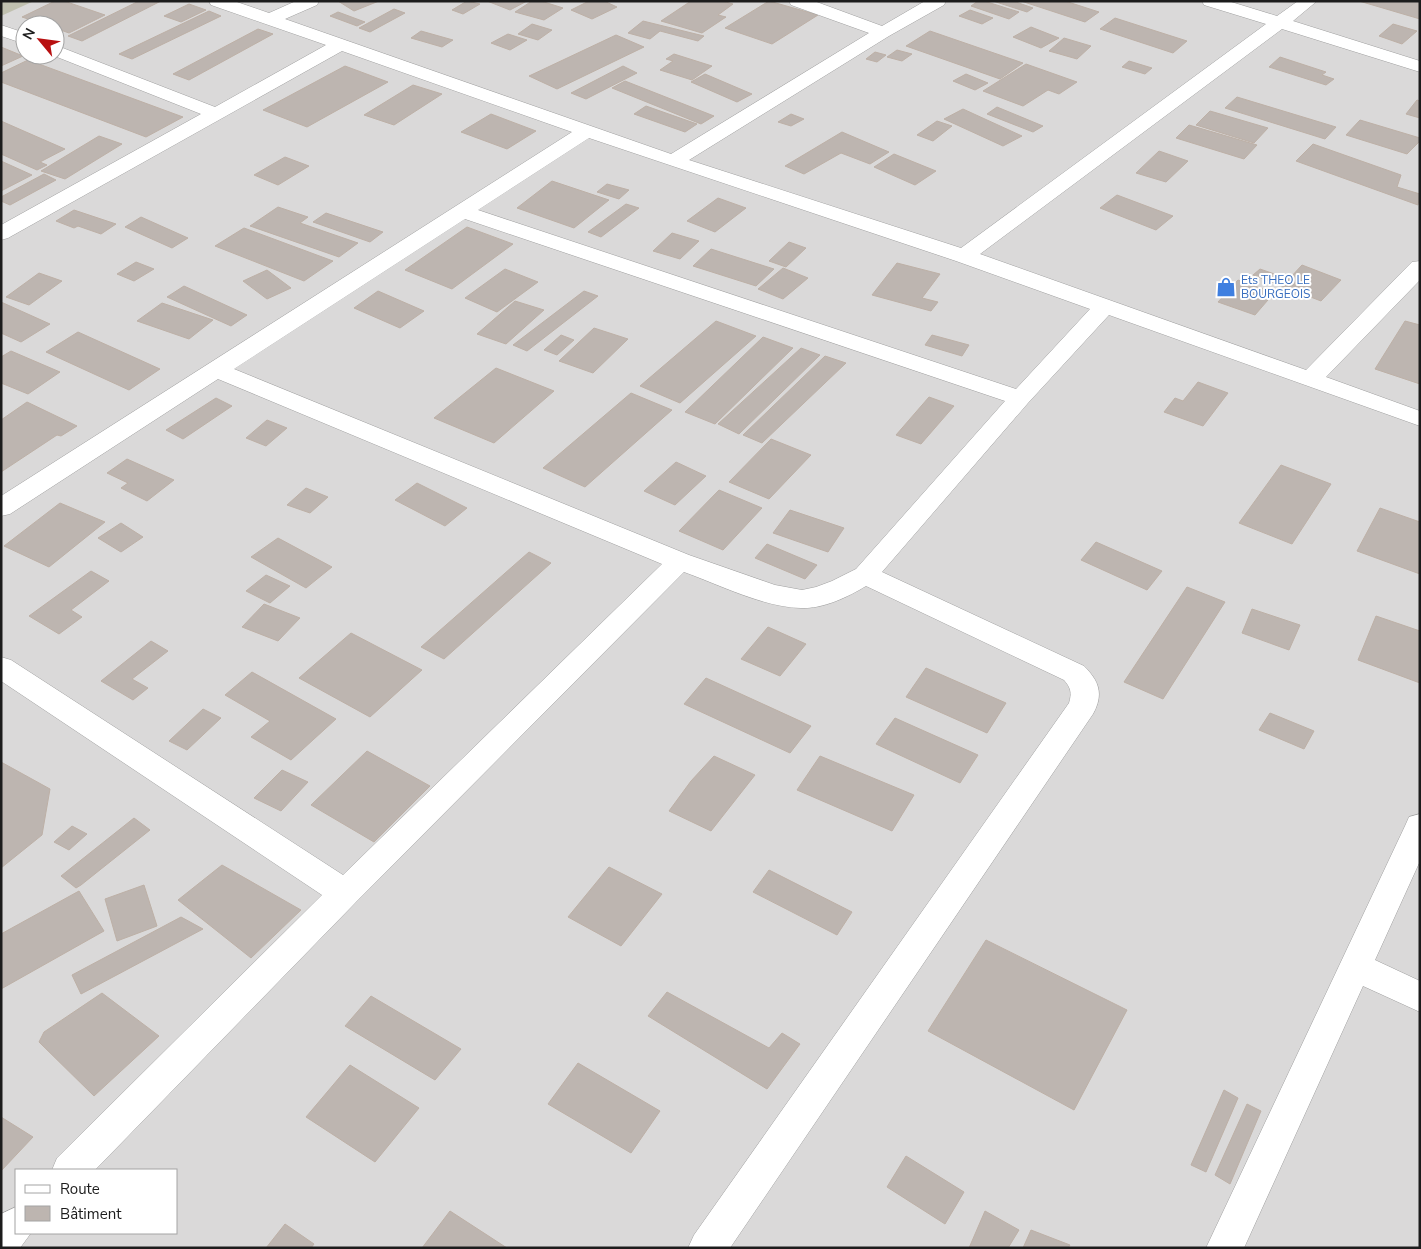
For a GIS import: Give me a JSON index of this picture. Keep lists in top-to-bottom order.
{
  "places": {
    "shop": ["Ets THEO LE BOURGEOIS"]
  },
  "legend": ["Route", "Bâtiment"],
  "north": "top left"
}
